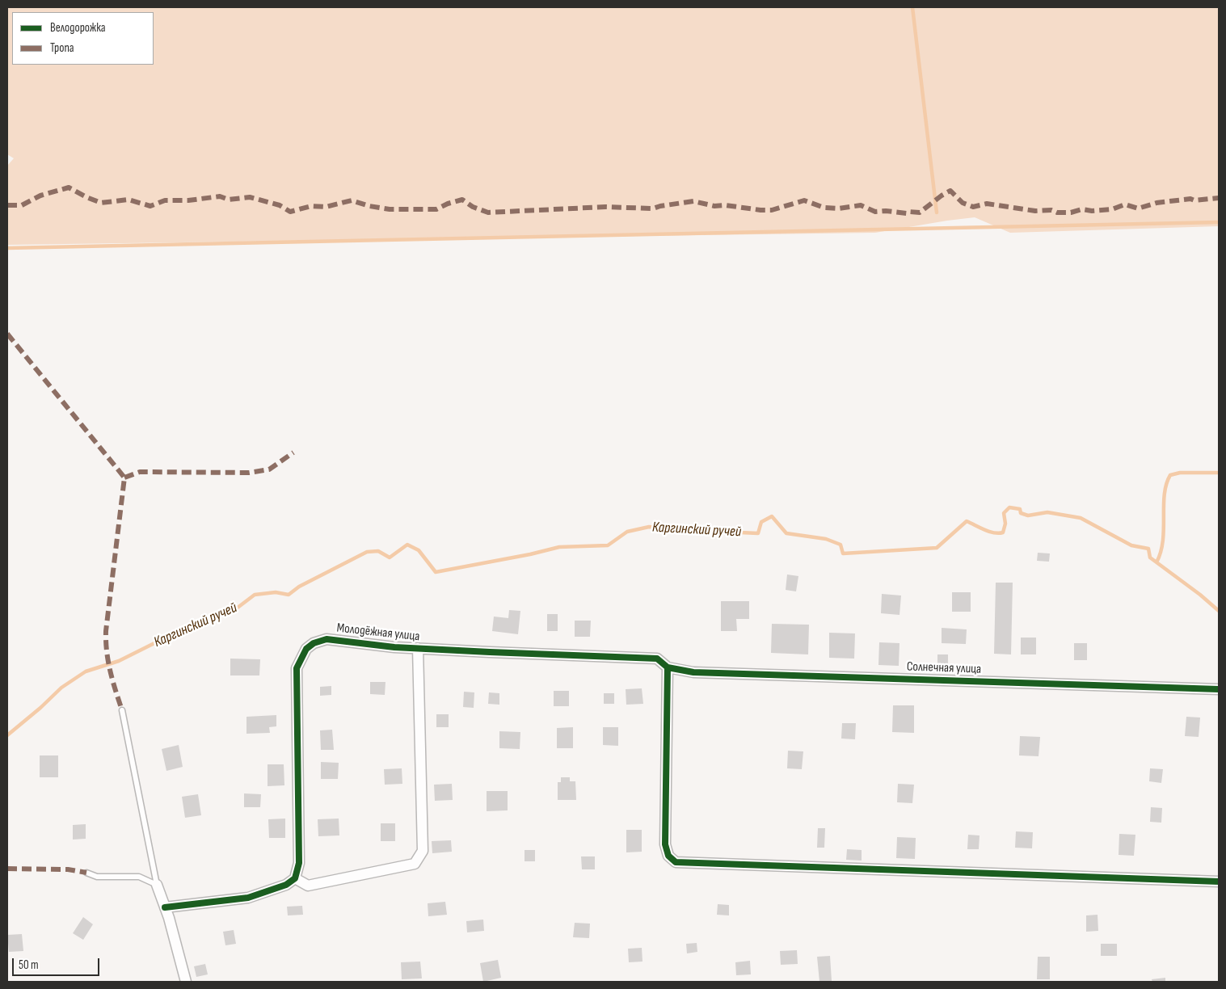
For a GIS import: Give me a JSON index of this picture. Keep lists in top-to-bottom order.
{
  "streets": {
    "street": ["Молодёжная улица", "Солнечная улица"]
  },
  "crossings": [
    ["Молодёжная улица", "Солнечная улица"]
  ],
  "water": ["Каргинский ручей"],
  "legend": ["Велодорожка", "Тропа"],
  "scale_bar": "50 m"
}
